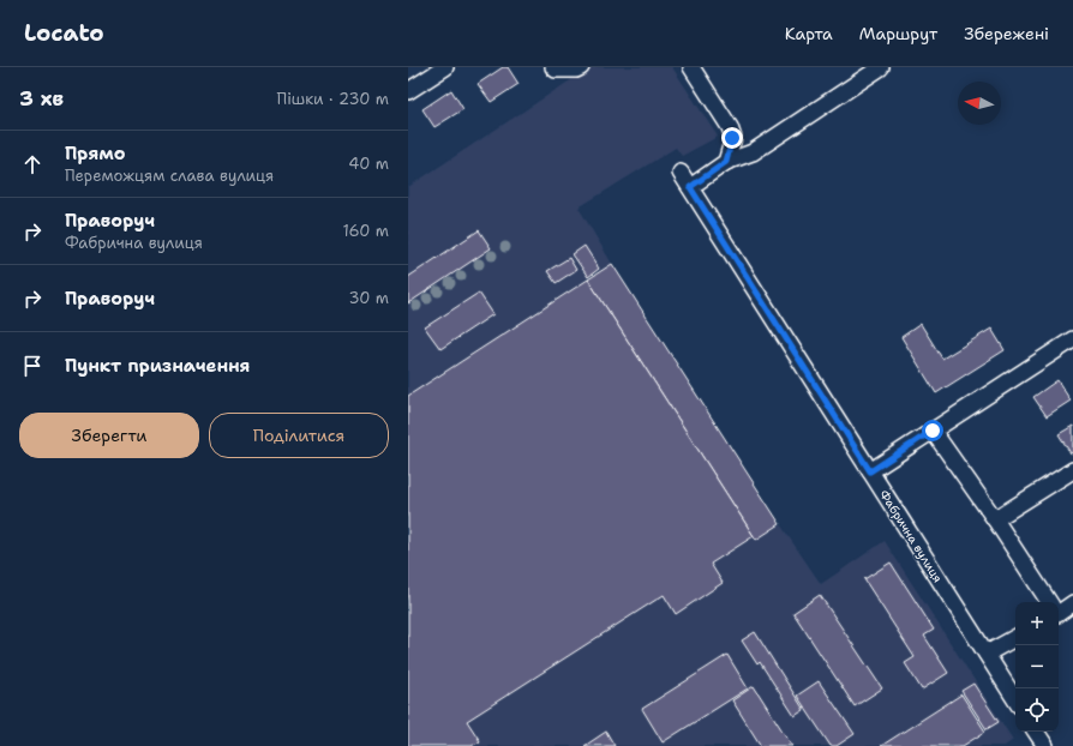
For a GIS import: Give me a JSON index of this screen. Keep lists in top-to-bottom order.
{
  "streets": {
    "street": ["Фабрична вулиця"]
  },
  "north": "left",
  "page": {
    "header": "Locato",
    "nav": ["Карта", "Маршрут", "Збережені"],
    "heading": ["3 хв", "Пішки · 230 m"],
    "list": [
      ["Прямо", "Переможцям слава вулиця", "40 m"],
      ["Праворуч", "Фабрична вулиця", "160 m"],
      ["Праворуч", "30 m"],
      "Пункт призначення"
    ],
    "buttons": ["Зберегти", "Поділитися"],
    "map_buttons": ["+", "−"]
  }
}
